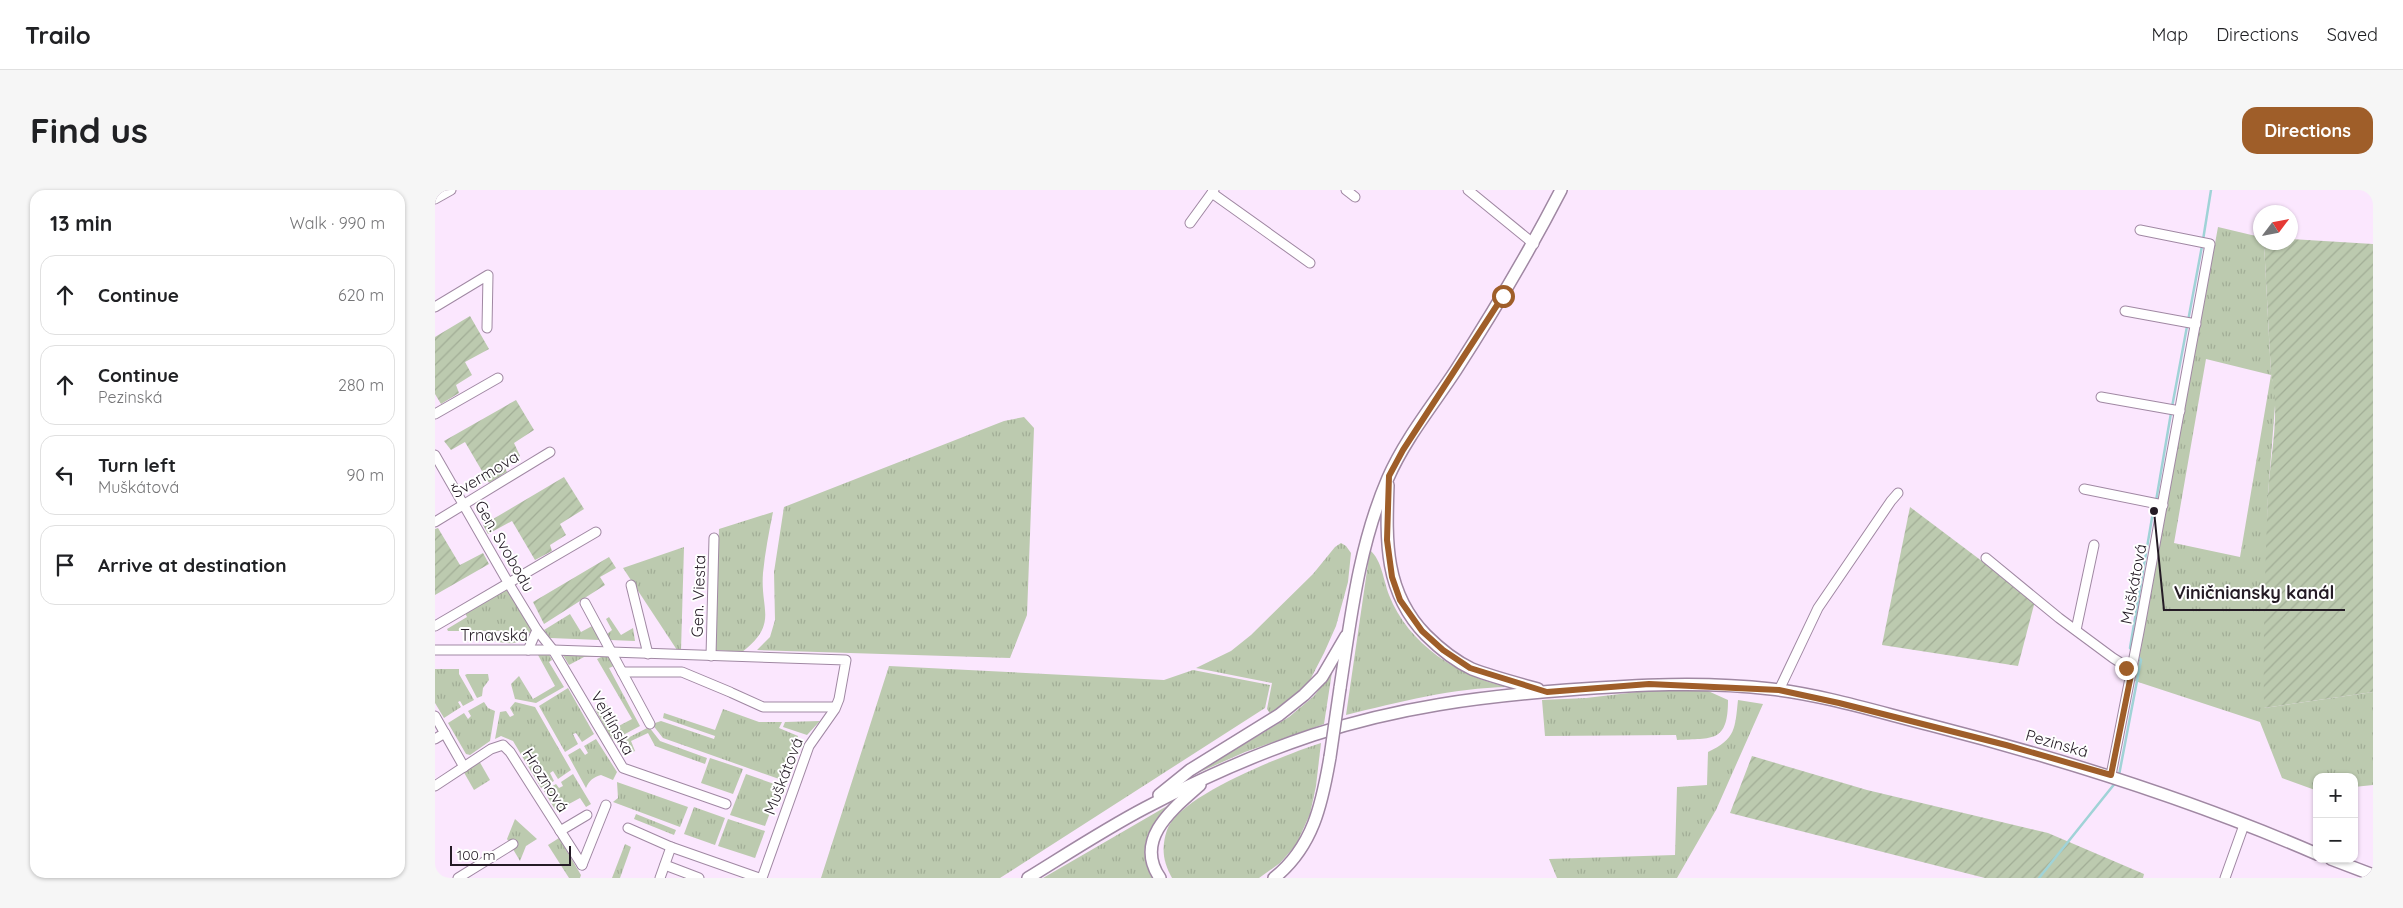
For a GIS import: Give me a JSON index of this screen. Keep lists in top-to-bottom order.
{
  "streets": {
    "main road": ["Pezinská"],
    "street": [
      "Švermova",
      "Gen. Svobodu",
      "Muškátová",
      "Gen. Viesta",
      "Trnavská",
      "Veltlínska",
      "Hroznová"
    ]
  },
  "crossings": [
    ["Švermova", "Gen. Svobodu"],
    ["Gen. Svobodu", "Trnavská"],
    ["Gen. Svobodu", "Veltlínska"],
    ["Muškátová", "Trnavská"],
    ["Muškátová", "Pezinská"],
    ["Gen. Viesta", "Trnavská"],
    ["Trnavská", "Veltlínska"]
  ],
  "places": ["Viničniansky kanál"],
  "scale_bar": "100 m",
  "north": "top right",
  "page": {
    "header": "Trailo",
    "nav": ["Map", "Directions", "Saved"],
    "buttons": "Directions",
    "title": "Find us",
    "heading": ["13 min", "Walk · 990 m"],
    "list": [
      ["Continue", "620 m"],
      ["Continue", "Pezinská", "280 m"],
      ["Turn left", "Muškátová", "90 m"],
      "Arrive at destination"
    ],
    "map_buttons": ["+", "−"],
    "scale": "100 m"
  }
}
